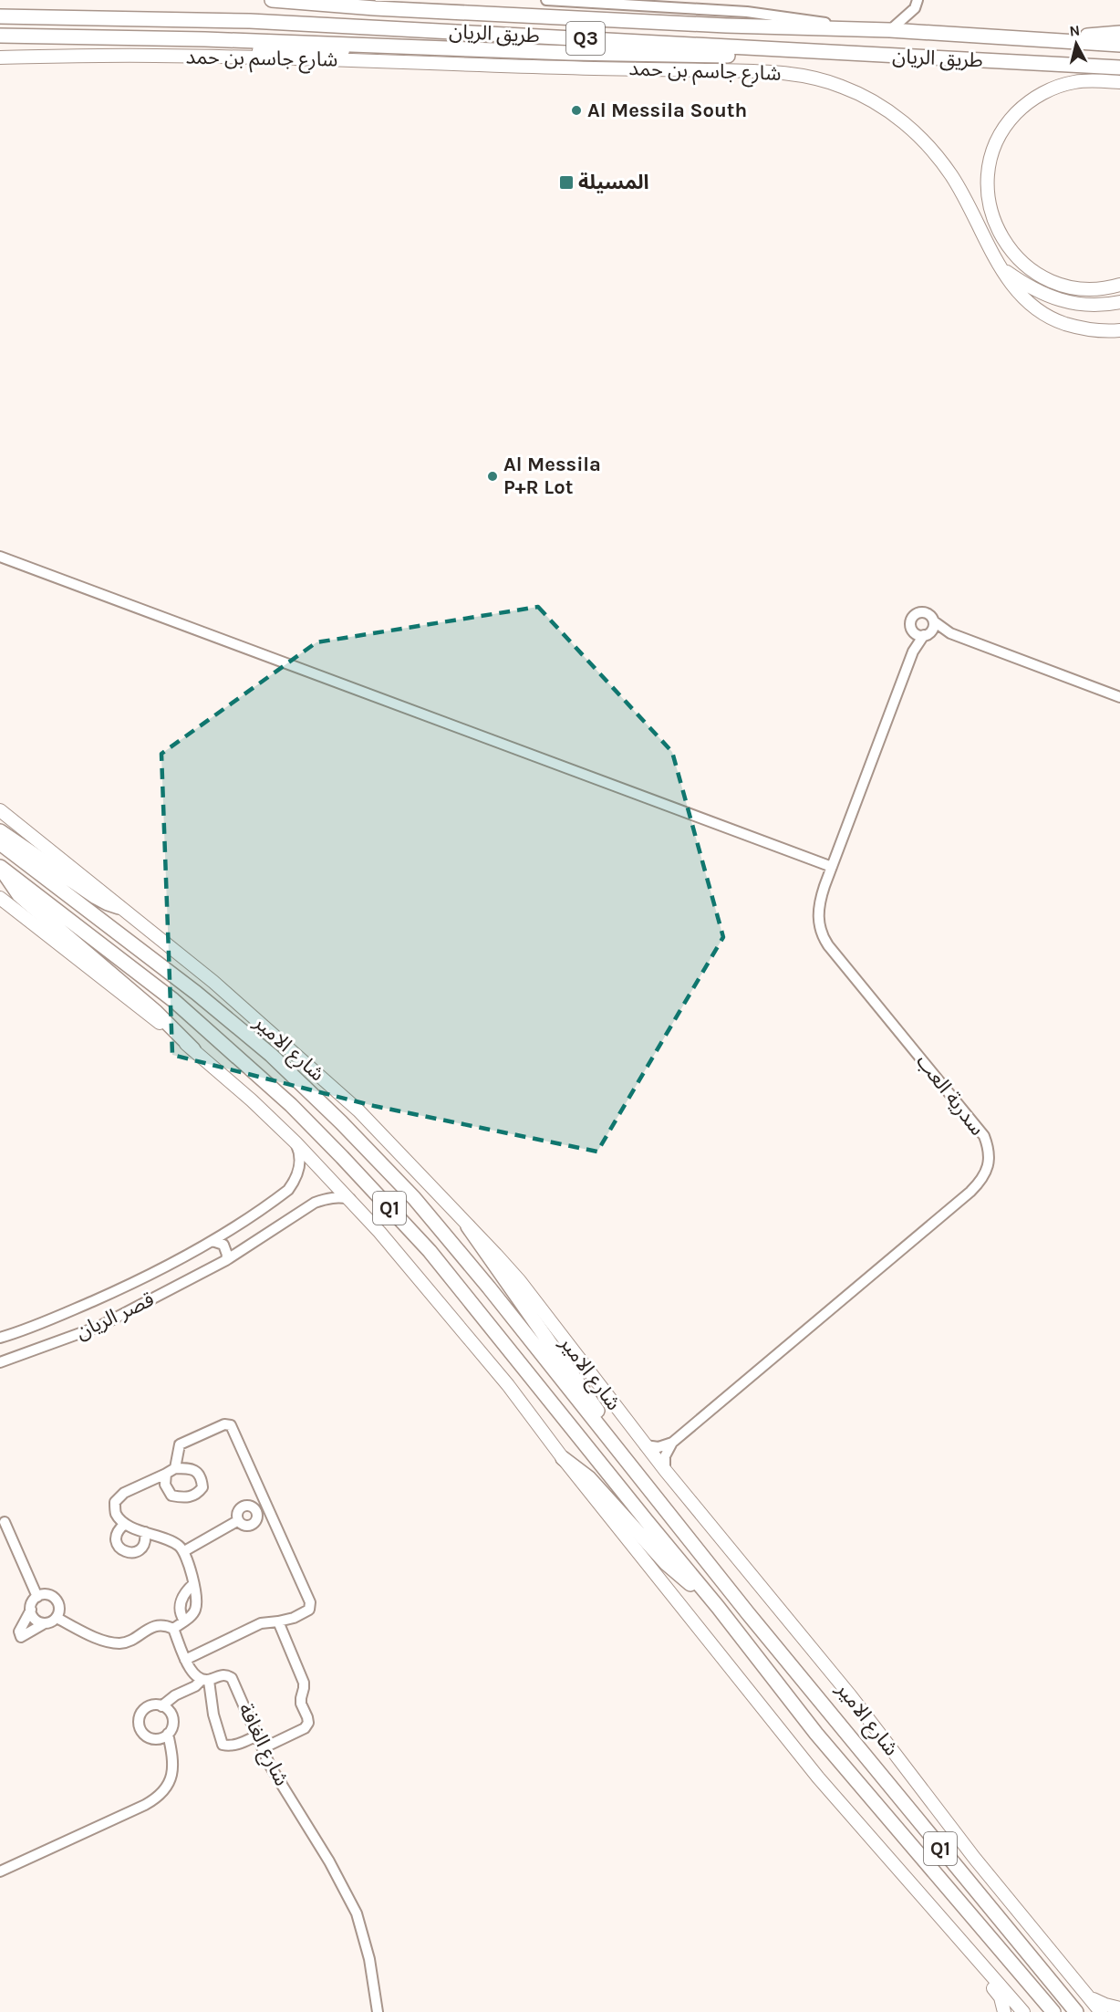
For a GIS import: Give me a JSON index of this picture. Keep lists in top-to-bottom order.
{
  "streets": {
    "highway": [
      "طريق الريان",
      "Q3",
      "شارع الامير",
      "Q1"
    ],
    "main road": ["شارع جاسم بن حمد"],
    "street": ["سدرية العب", "قصر الريان", "شارع الغافة"]
  },
  "places": {
    "other": ["Al Messila South", "Al Messila P+R Lot"],
    "transit": ["المسيلة"]
  },
  "north": "top"
}
